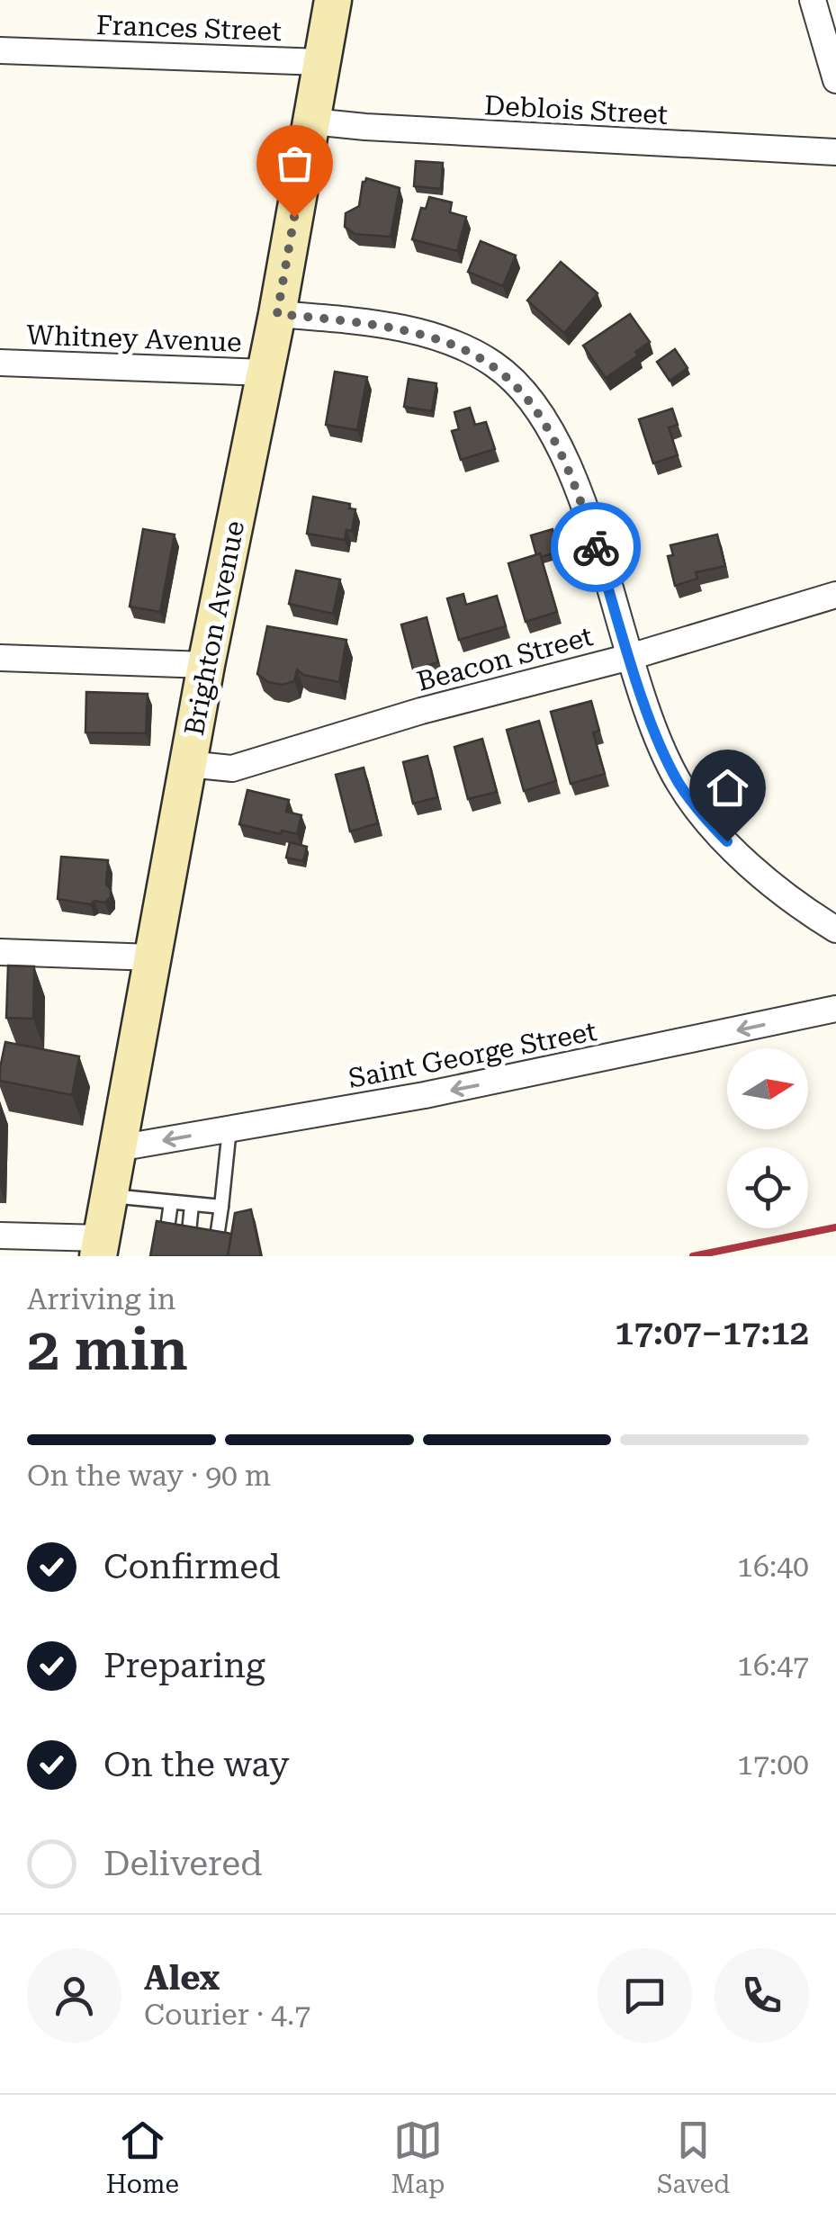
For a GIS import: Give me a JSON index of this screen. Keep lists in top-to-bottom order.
{
  "streets": {
    "main road": ["Brighton Avenue"],
    "street": [
      "Frances Street",
      "Deblois Street",
      "Whitney Avenue",
      "Beacon Street",
      "Saint George Street"
    ]
  },
  "crossings": [
    ["Frances Street", "Brighton Avenue"],
    ["Deblois Street", "Brighton Avenue"],
    ["Whitney Avenue", "Brighton Avenue"],
    ["Brighton Avenue", "Beacon Street"],
    ["Brighton Avenue", "Saint George Street"]
  ],
  "one_way": ["Saint George Street"],
  "north": "right",
  "page": {
    "heading": ["2 min", "Arriving in", "17:07–17:12"],
    "panel": ["Alex", "Courier · 4.7"],
    "bar": "On the way · 90 m",
    "list": [
      ["Confirmed", "16:40"],
      ["Preparing", "16:47"],
      ["On the way", "17:00"],
      "Delivered"
    ],
    "tabs": ["Home", "Map", "Saved"]
  }
}
